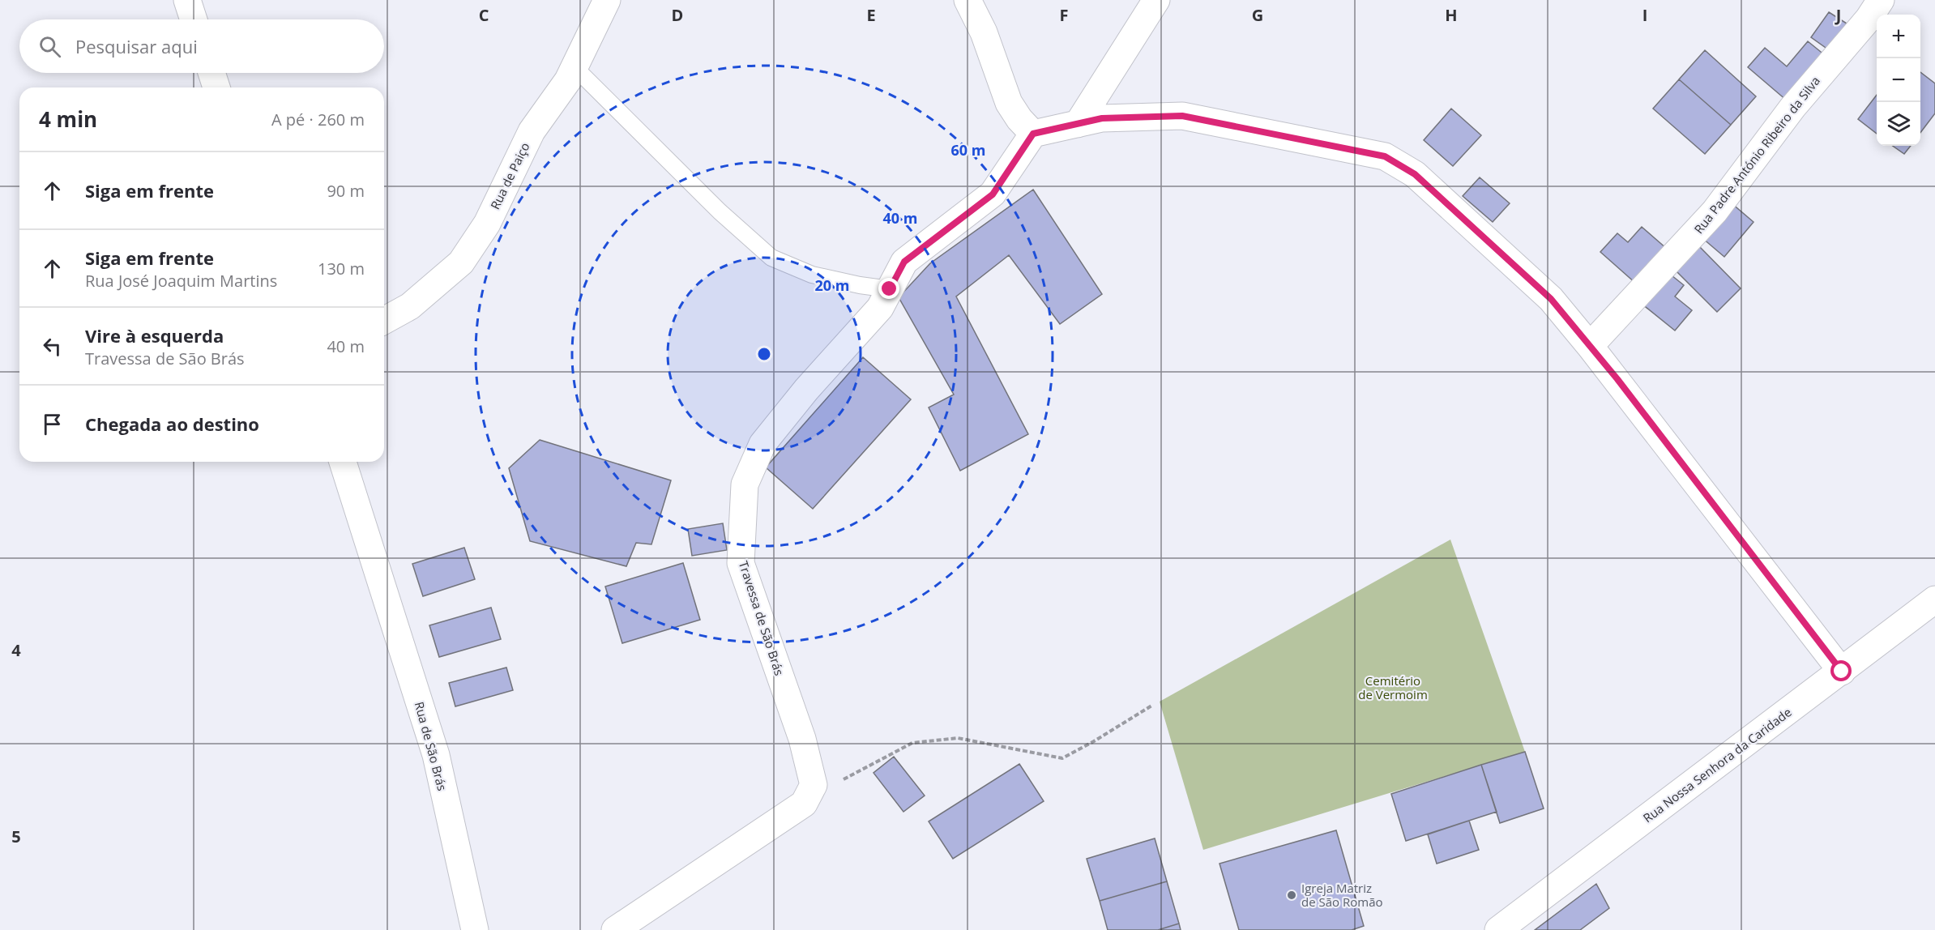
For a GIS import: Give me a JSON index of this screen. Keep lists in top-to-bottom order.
{
  "streets": {
    "street": [
      "Rua Padre António Ribeiro da Silva",
      "Rua de Paiço",
      "Travessa de São Brás",
      "Rua de São Brás",
      "Rua Nossa Senhora da Caridade"
    ]
  },
  "parks": ["Cemitério de Vermoim"],
  "places": ["Igreja Matriz de São Romão"],
  "page": {
    "map_buttons": ["+", "−"],
    "search": "Pesquisar aqui",
    "heading": ["4 min", "A pé · 260 m"],
    "list": [
      ["Siga em frente", "90 m"],
      ["Siga em frente", "Rua José Joaquim Martins", "130 m"],
      ["Vire à esquerda", "Travessa de São Brás", "40 m"],
      "Chegada ao destino"
    ]
  },
  "grid": {
    "columns": [
      "C",
      "D",
      "E",
      "F",
      "G",
      "H",
      "I",
      "J"
    ],
    "rows": ["4", "5"]
  },
  "rings": ["60 m", "40 m", "20 m"]
}
